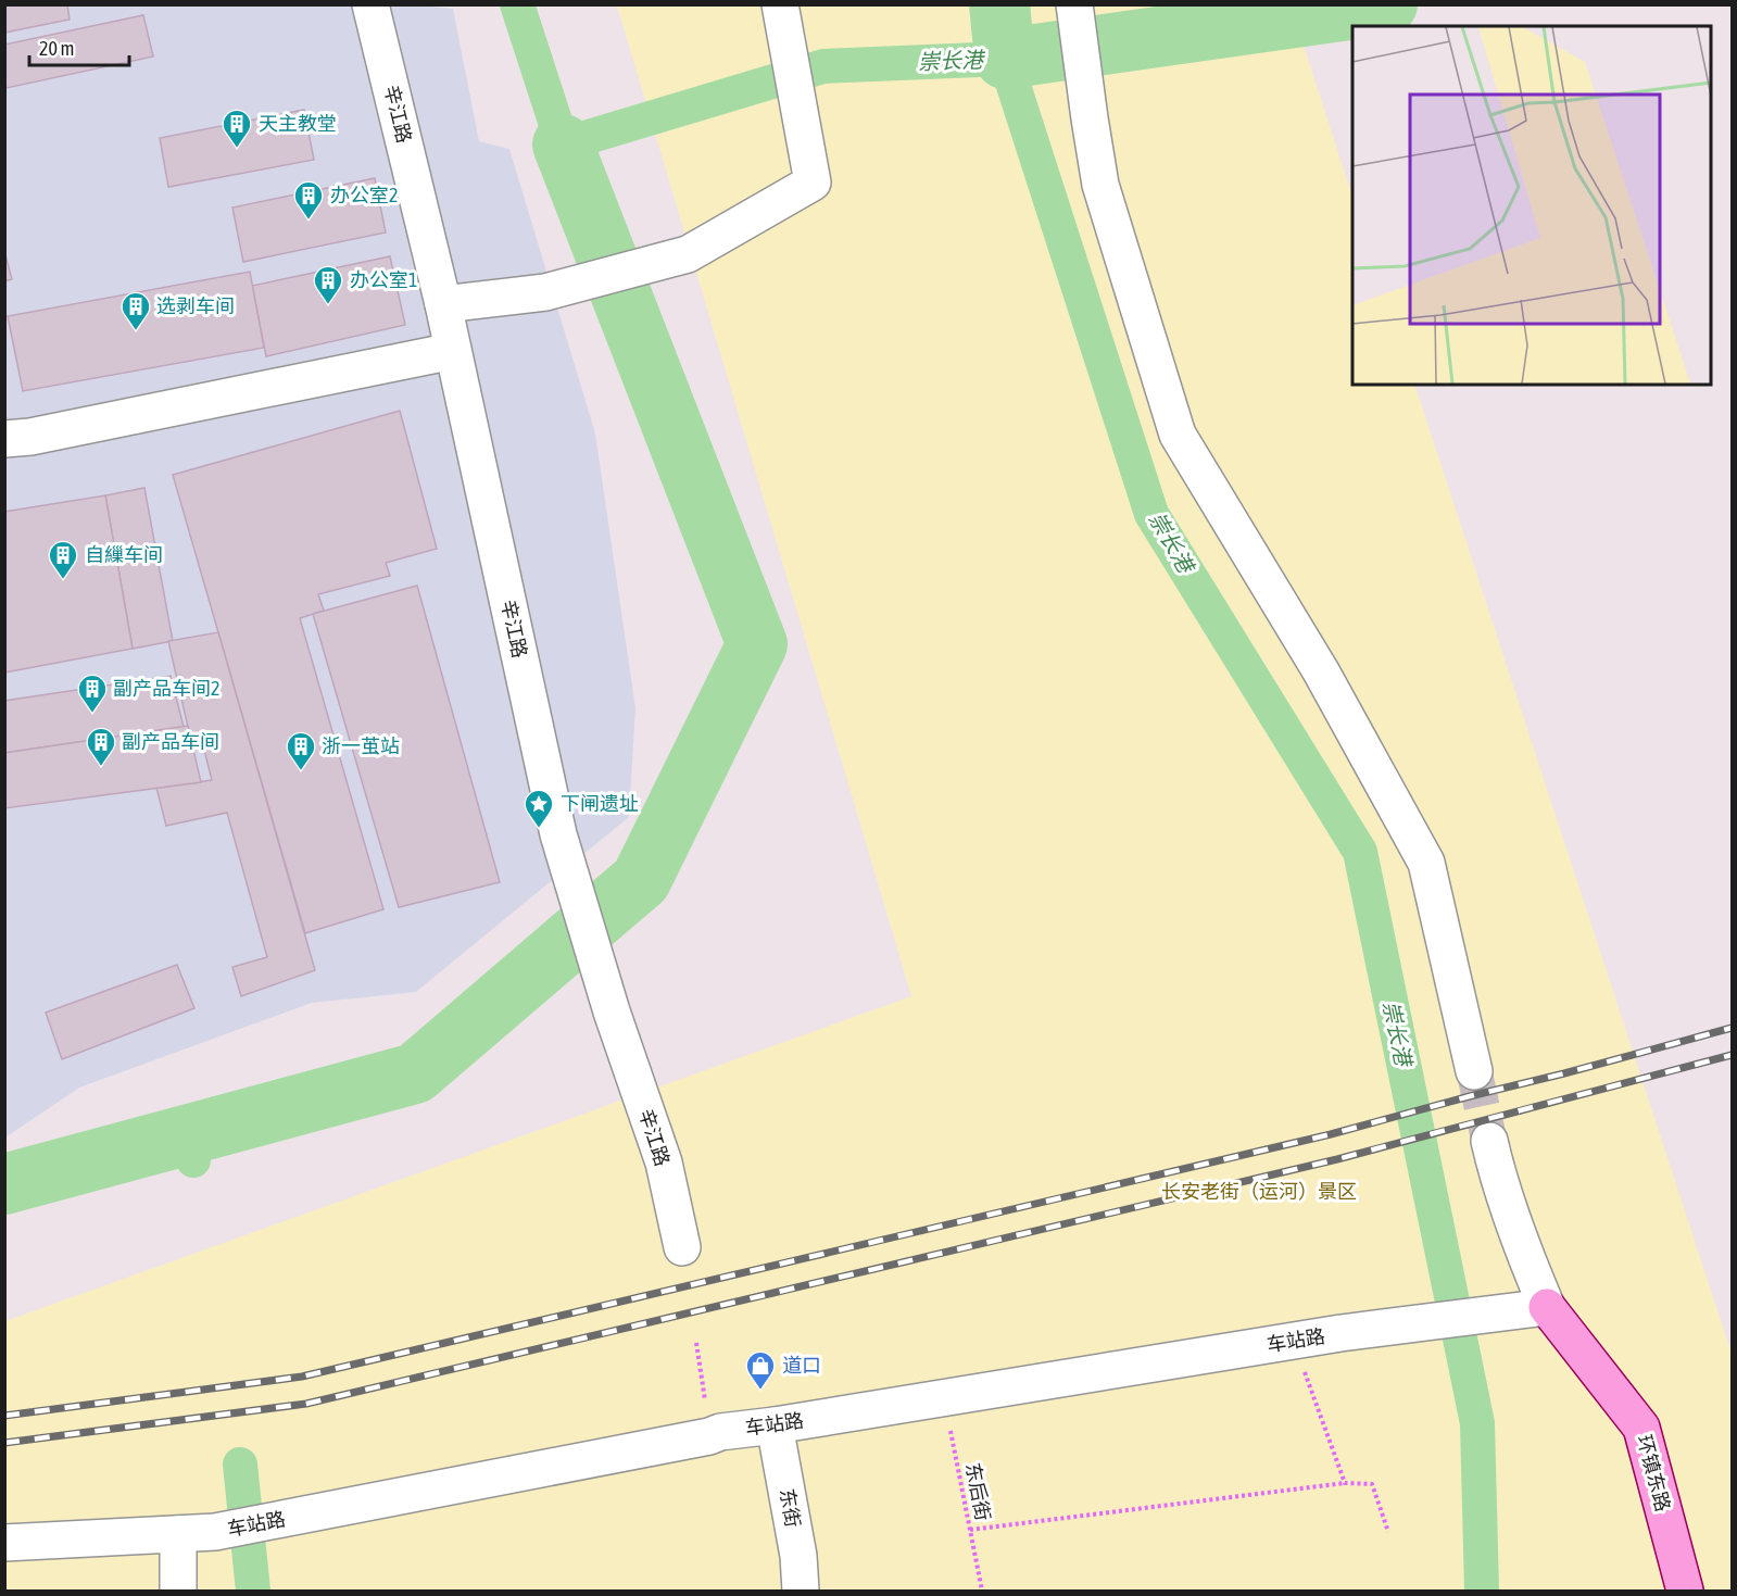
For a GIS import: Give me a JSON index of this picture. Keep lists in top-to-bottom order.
{
  "streets": {
    "main road": ["环镇东路"],
    "street": ["辛江路", "车站路", "东街"],
    "path": ["东后街"]
  },
  "crossings": [
    ["车站路", "环镇东路"],
    ["车站路", "东后街"],
    ["车站路", "东街"]
  ],
  "water": ["崇长港"],
  "parks": ["长安老街（运河）景区"],
  "places": {
    "building": [
      "天主教堂",
      "办公室2",
      "办公室1",
      "选剥车间",
      "自繅车间",
      "副产品车间2",
      "副产品车间",
      "浙一茧站"
    ],
    "place": ["下闸遗址"],
    "shop": ["道口"]
  },
  "scale_bar": "20 m"
}
